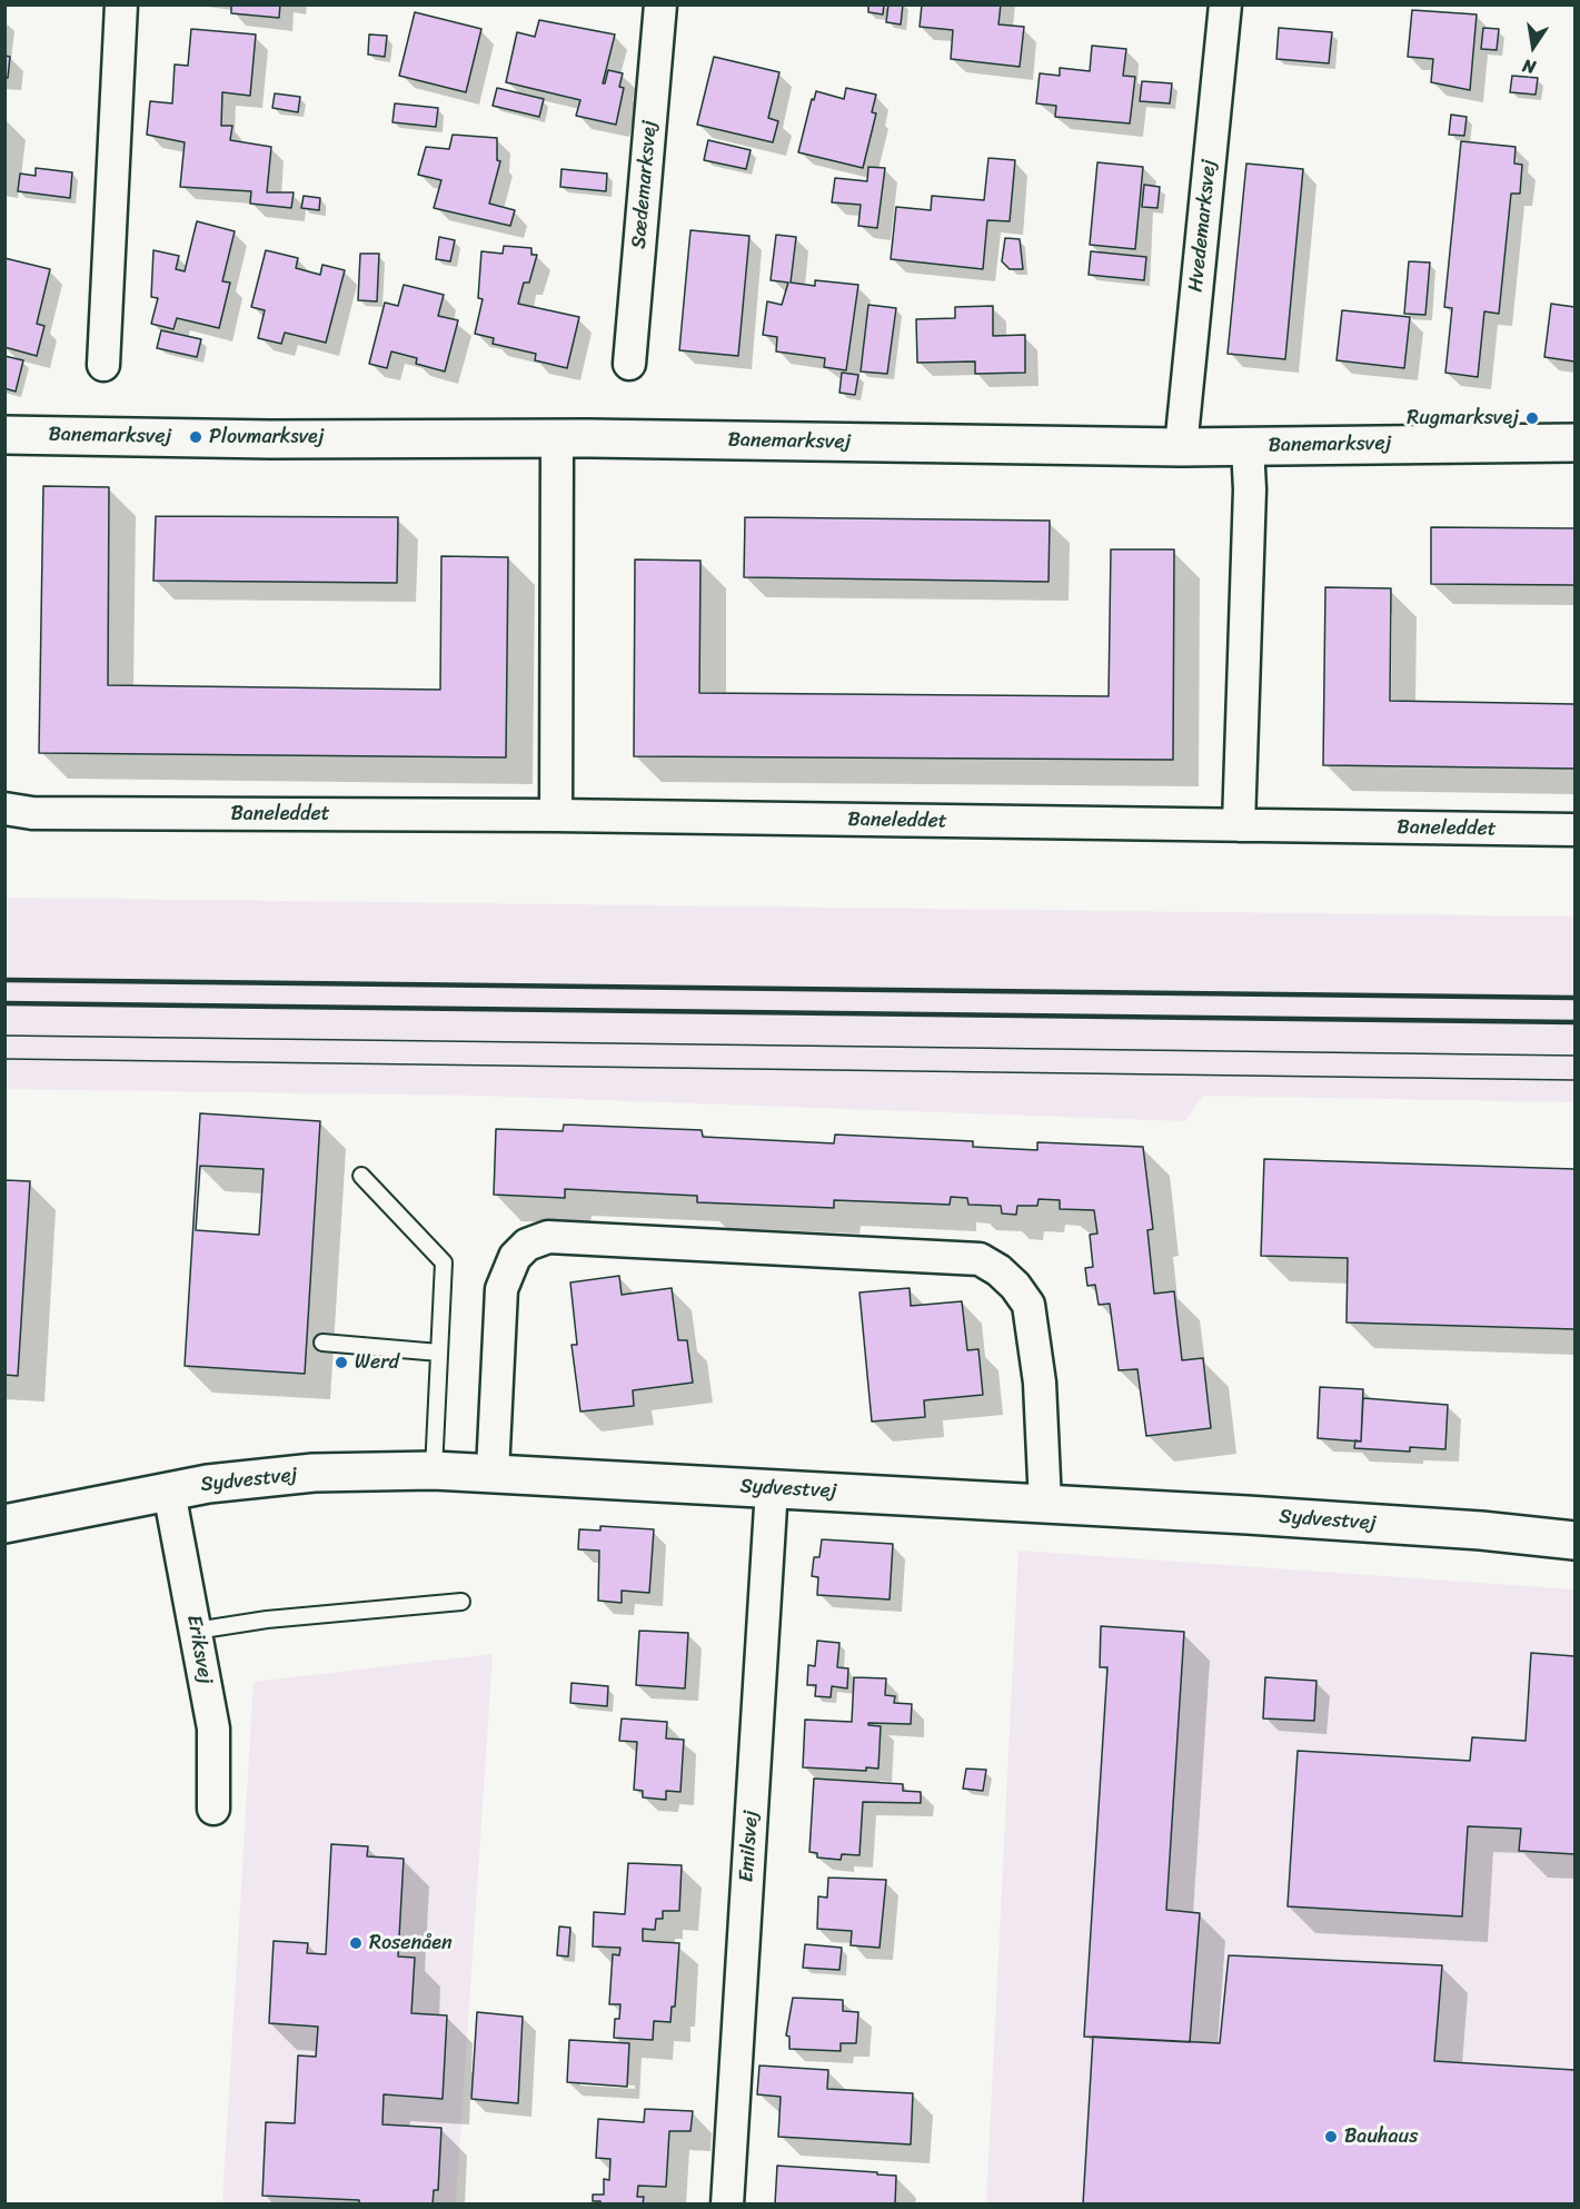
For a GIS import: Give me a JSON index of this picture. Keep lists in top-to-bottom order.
{
  "streets": {
    "street": [
      "Sædemarksvej",
      "Hvedemarksvej",
      "Banemarksvej",
      "Baneleddet",
      "Sydvestvej",
      "Eriksvej",
      "Emilsvej"
    ]
  },
  "crossings": [
    ["Hvedemarksvej", "Banemarksvej"],
    ["Sydvestvej", "Eriksvej"],
    ["Sydvestvej", "Emilsvej"]
  ],
  "places": [
    "Rugmarksvej",
    "Plovmarksvej",
    "Werd",
    "Rosenåen",
    "Bauhaus"
  ],
  "north": "bottom"
}
